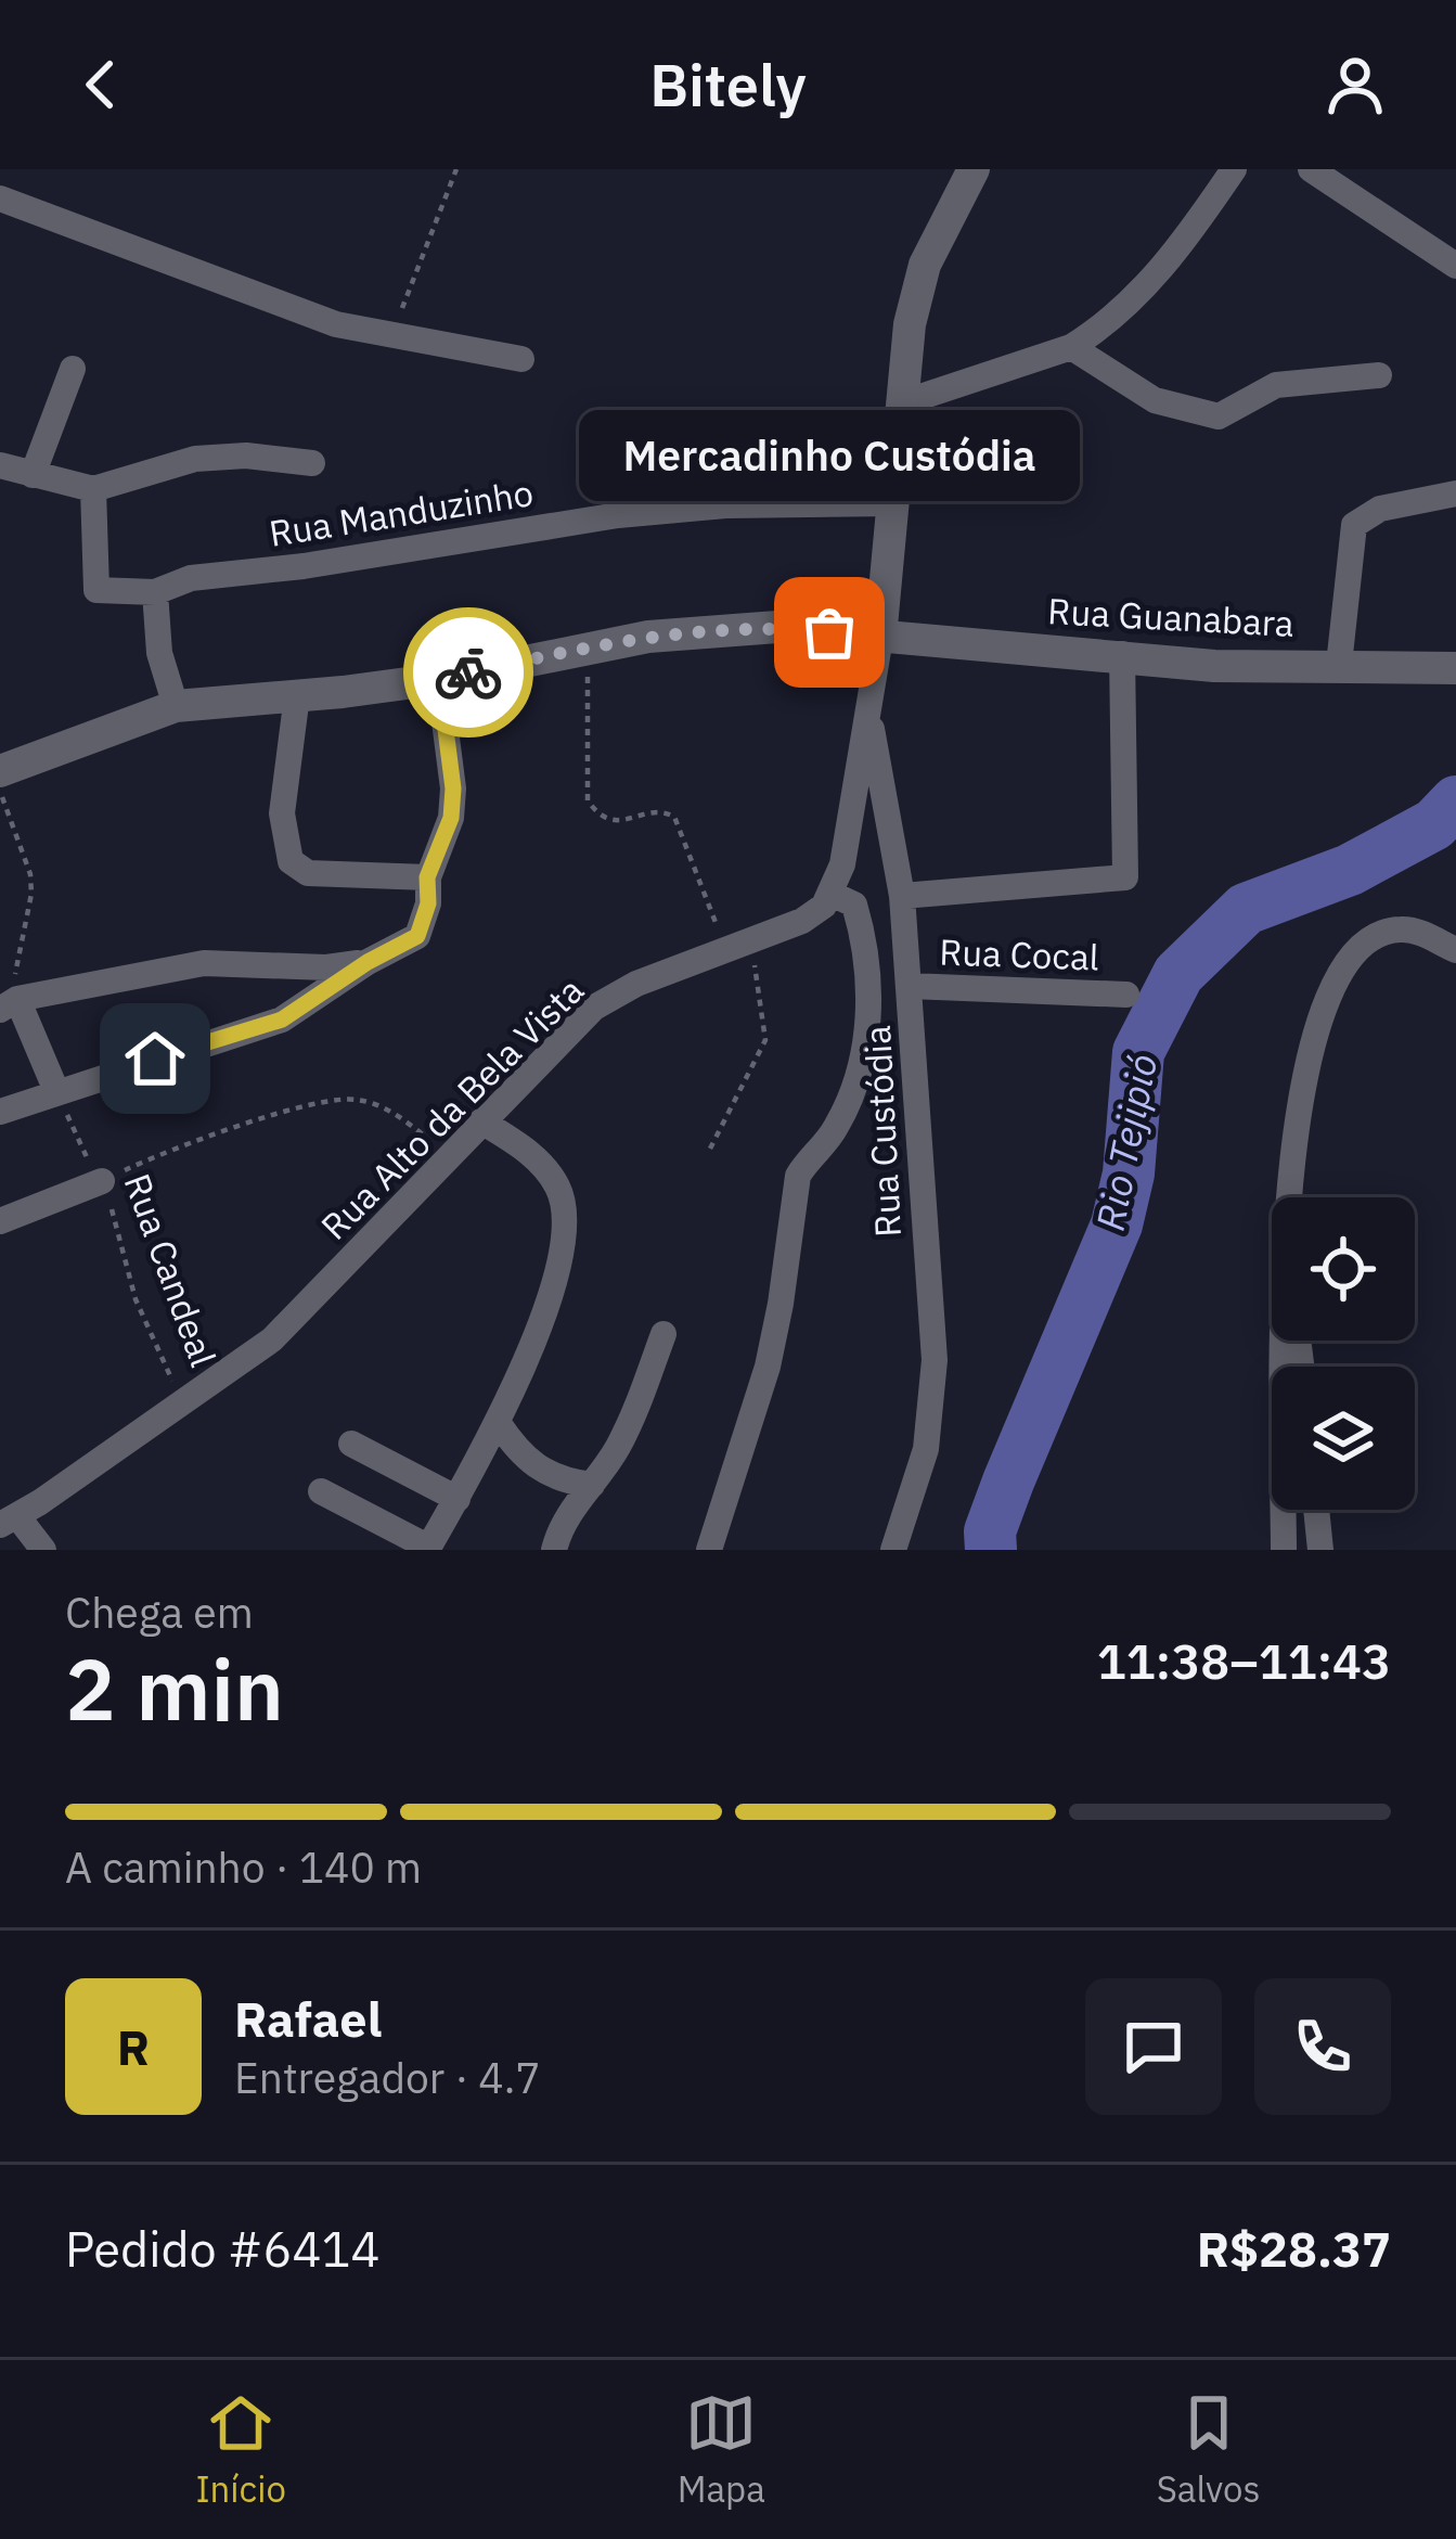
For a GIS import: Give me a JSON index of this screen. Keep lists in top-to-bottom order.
{
  "streets": {
    "street": [
      "Rua Manduzinho",
      "Rua Guanabara",
      "Rua Cocal",
      "Rua Alto da Bela Vista",
      "Rua Custódia"
    ],
    "path": ["Rua Candeal"]
  },
  "crossings": [
    ["Rua Cocal", "Rua Custódia"],
    ["Rua Alto da Bela Vista", "Rua Candeal"]
  ],
  "water": ["Rio Tejipió"],
  "places": ["Mercadinho Custódia"],
  "page": {
    "header": "Bitely",
    "bubble": "Mercadinho Custódia",
    "heading": ["2 min", "Chega em", "11:38–11:43"],
    "panel": [
      "Rafael",
      "Entregador · 4.7",
      "Pedido #6414",
      "R$28.37"
    ],
    "bar": "A caminho · 140 m",
    "round": "R",
    "tabs": ["Início", "Mapa", "Salvos"]
  }
}
